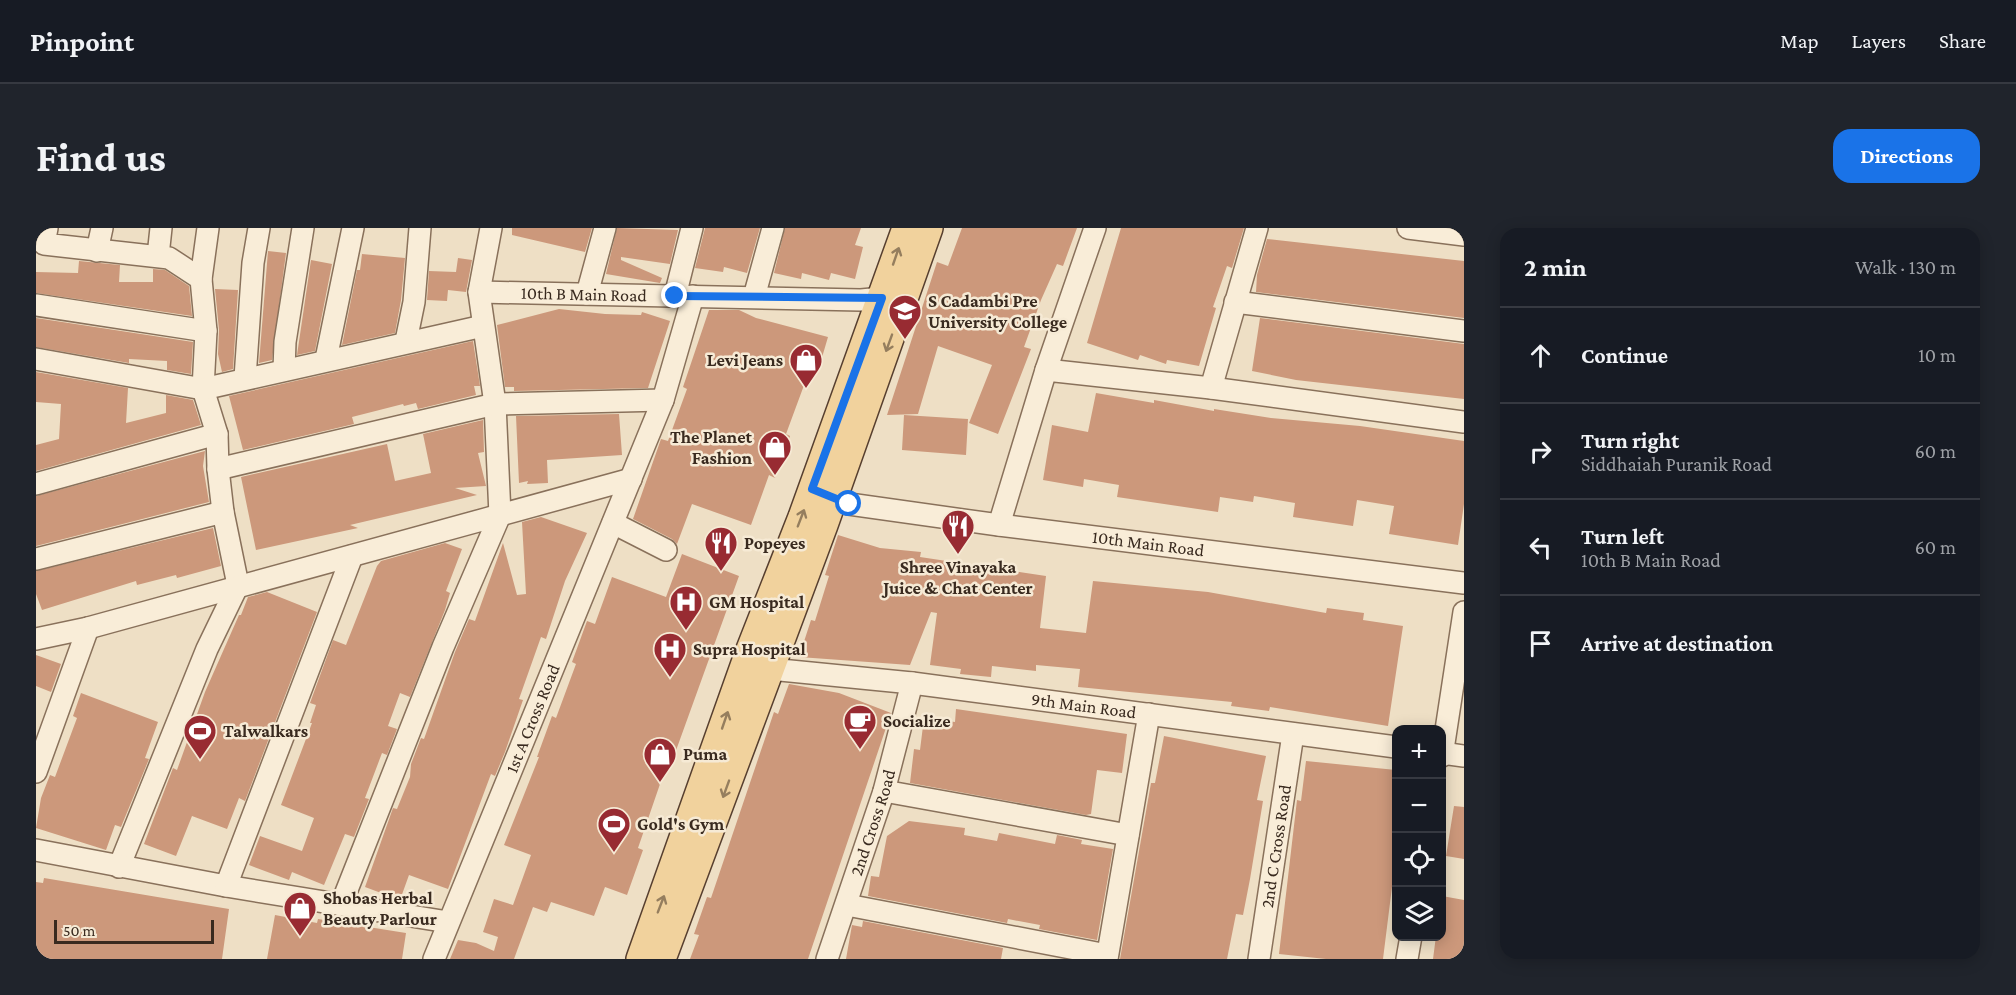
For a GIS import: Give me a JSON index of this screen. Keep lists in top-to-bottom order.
{
  "streets": {
    "street": [
      "10th B Main Road",
      "10th Main Road",
      "9th Main Road",
      "1st A Cross Road",
      "2nd Cross Road",
      "2nd C Cross Road"
    ]
  },
  "crossings": [
    ["10th B Main Road", "1st A Cross Road"],
    ["9th Main Road", "2nd Cross Road"],
    ["9th Main Road", "2nd C Cross Road"]
  ],
  "places": {
    "school or university": ["S Cadambi Pre University College"],
    "shop": [
      "Levi Jeans",
      "The Planet Fashion",
      "Puma",
      "Shobas Herbal Beauty Parlour"
    ],
    "restaurant": ["Shree Vinayaka Juice & Chat Center", "Popeyes"],
    "hospital": ["GM Hospital", "Supra Hospital"],
    "cafe": ["Socialize"],
    "sports": ["Talwalkars", "Gold's Gym"]
  },
  "scale_bar": "50 m",
  "page": {
    "header": "Pinpoint",
    "nav": ["Map", "Layers", "Share"],
    "buttons": "Directions",
    "title": "Find us",
    "heading": ["2 min", "Walk · 130 m"],
    "list": [
      ["Continue", "10 m"],
      ["Turn right", "Siddhaiah Puranik Road", "60 m"],
      ["Turn left", "10th B Main Road", "60 m"],
      "Arrive at destination"
    ],
    "map_buttons": ["+", "−"],
    "scale": "50 m"
  }
}
